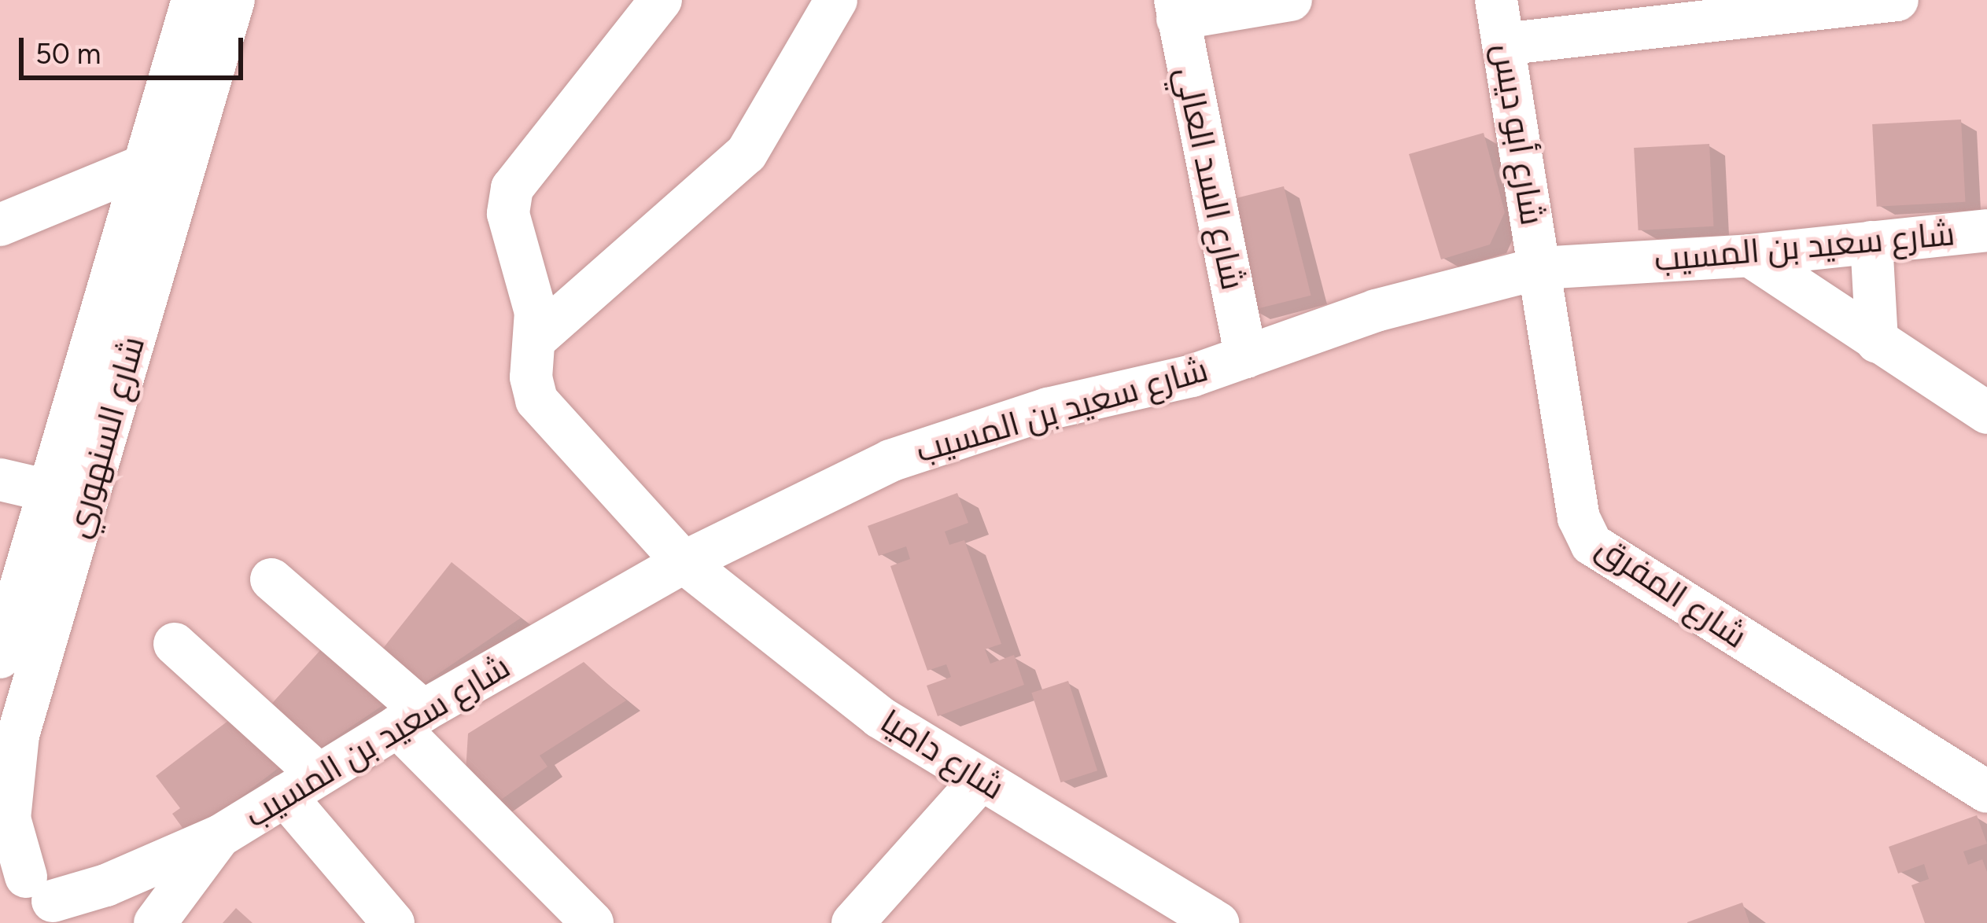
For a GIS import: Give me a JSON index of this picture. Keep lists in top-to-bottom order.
{
  "streets": {
    "street": [
      "شارع أبو ديس",
      "شارع السد العالي",
      "شارع سعيد بن المسيب",
      "شارع السنهوري",
      "شارع المفرق",
      "شارع داميا"
    ]
  },
  "crossings": [
    ["شارع أبو ديس", "شارع سعيد بن المسيب"],
    ["شارع أبو ديس", "شارع المفرق"],
    ["شارع السد العالي", "شارع سعيد بن المسيب"],
    ["شارع سعيد بن المسيب", "شارع السنهوري"],
    ["شارع سعيد بن المسيب", "شارع المفرق"],
    ["شارع سعيد بن المسيب", "شارع داميا"]
  ],
  "scale_bar": "50 m"
}
